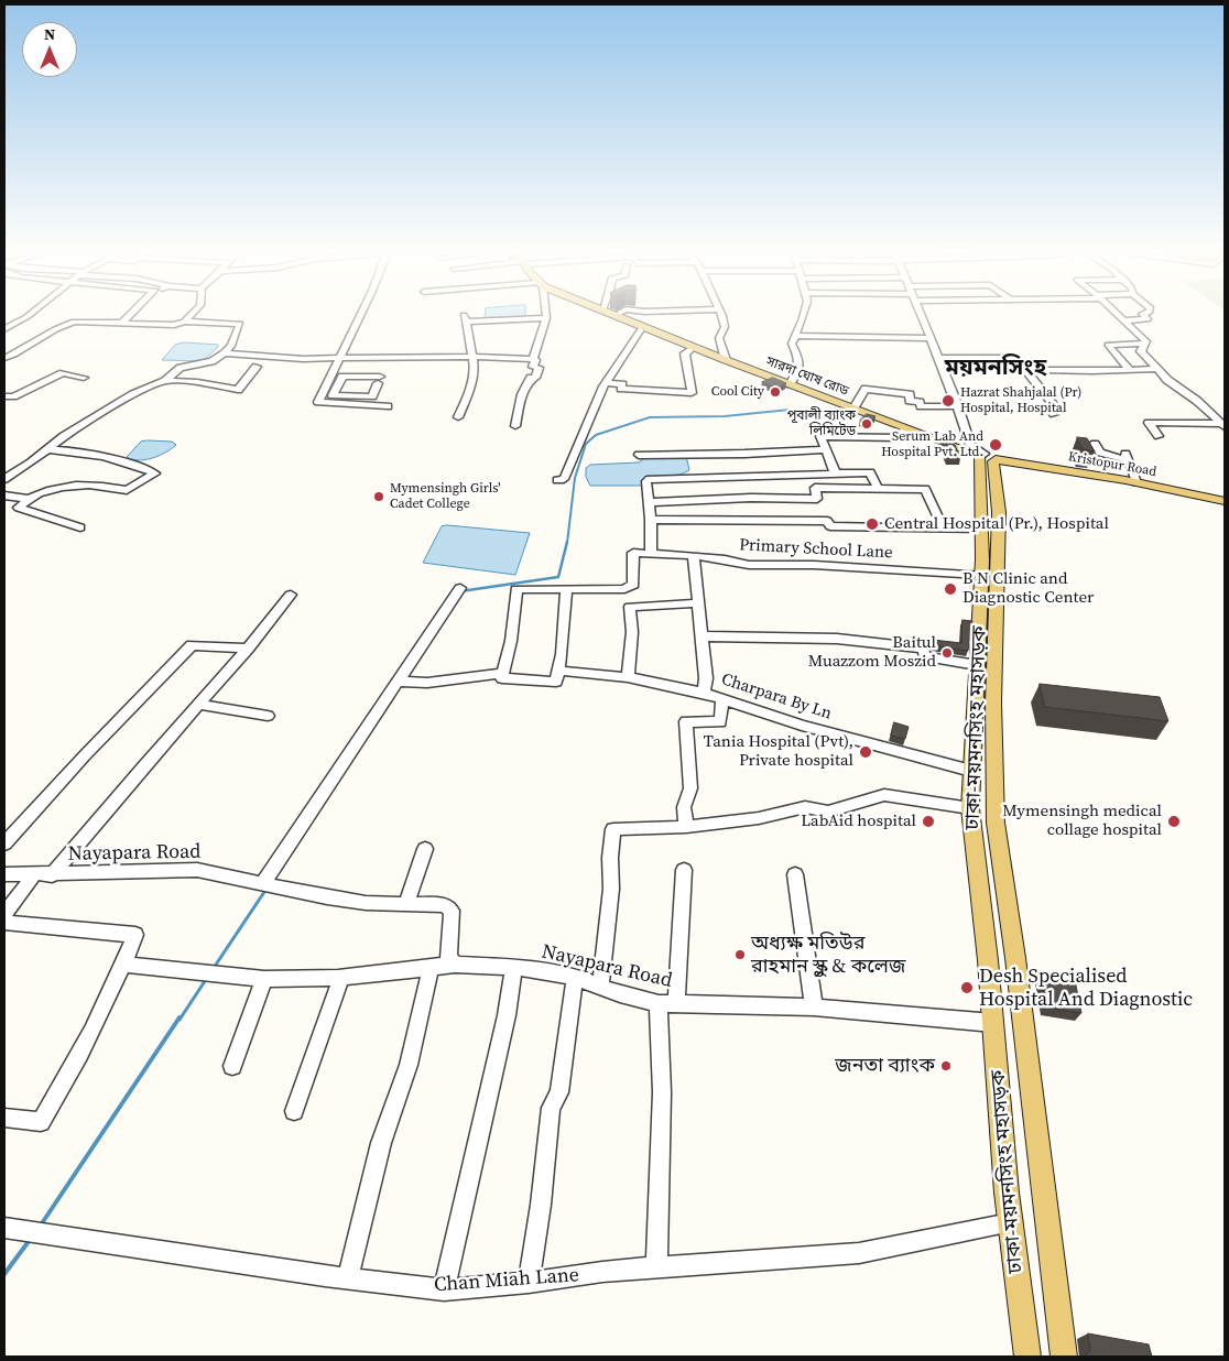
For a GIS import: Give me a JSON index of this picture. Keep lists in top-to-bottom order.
{
  "streets": {
    "main road": ["সারদা ঘোষ রোড", "Kristopur Road", "ঢাকা-ময়মনসিংহ মহাসড়ক"],
    "street": [
      "Primary School Lane",
      "Charpara By Ln",
      "Nayapara Road",
      "Chan Miah Lane"
    ]
  },
  "crossings": [
    ["সারদা ঘোষ রোড", "Kristopur Road"],
    ["সারদা ঘোষ রোড", "ঢাকা-ময়মনসিংহ মহাসড়ক"],
    ["Kristopur Road", "ঢাকা-ময়মনসিংহ মহাসড়ক"],
    ["Primary School Lane", "Charpara By Ln"],
    ["Primary School Lane", "ঢাকা-ময়মনসিংহ মহাসড়ক"],
    ["Charpara By Ln", "ঢাকা-ময়মনসিংহ মহাসড়ক"],
    ["ঢাকা-ময়মনসিংহ মহাসড়ক", "Nayapara Road"],
    ["ঢাকা-ময়মনসিংহ মহাসড়ক", "Chan Miah Lane"]
  ],
  "districts": ["ময়মনসিংহ"],
  "places": [
    "Cool City",
    "Hazrat Shahjalal (Pr) Hospital, Hospital",
    "পূবালী ব্যাংক লিমিটেড",
    "Serum Lab And Hospital Pvt. Ltd.",
    "Mymensingh Girls' Cadet College",
    "Central Hospital (Pr.), Hospital",
    "B N Clinic and Diagnostic Center",
    "Baitul Muazzom Moszid",
    "Tania Hospital (Pvt), Private hospital",
    "LabAid hospital",
    "Mymensingh medical collage hospital",
    "অধ্যক্ষ মতিউর রাহমান স্কুল & কলেজ",
    "Desh Specialised Hospital And Diagnostic",
    "জনতা ব্যাংক"
  ],
  "north": "top"
}
